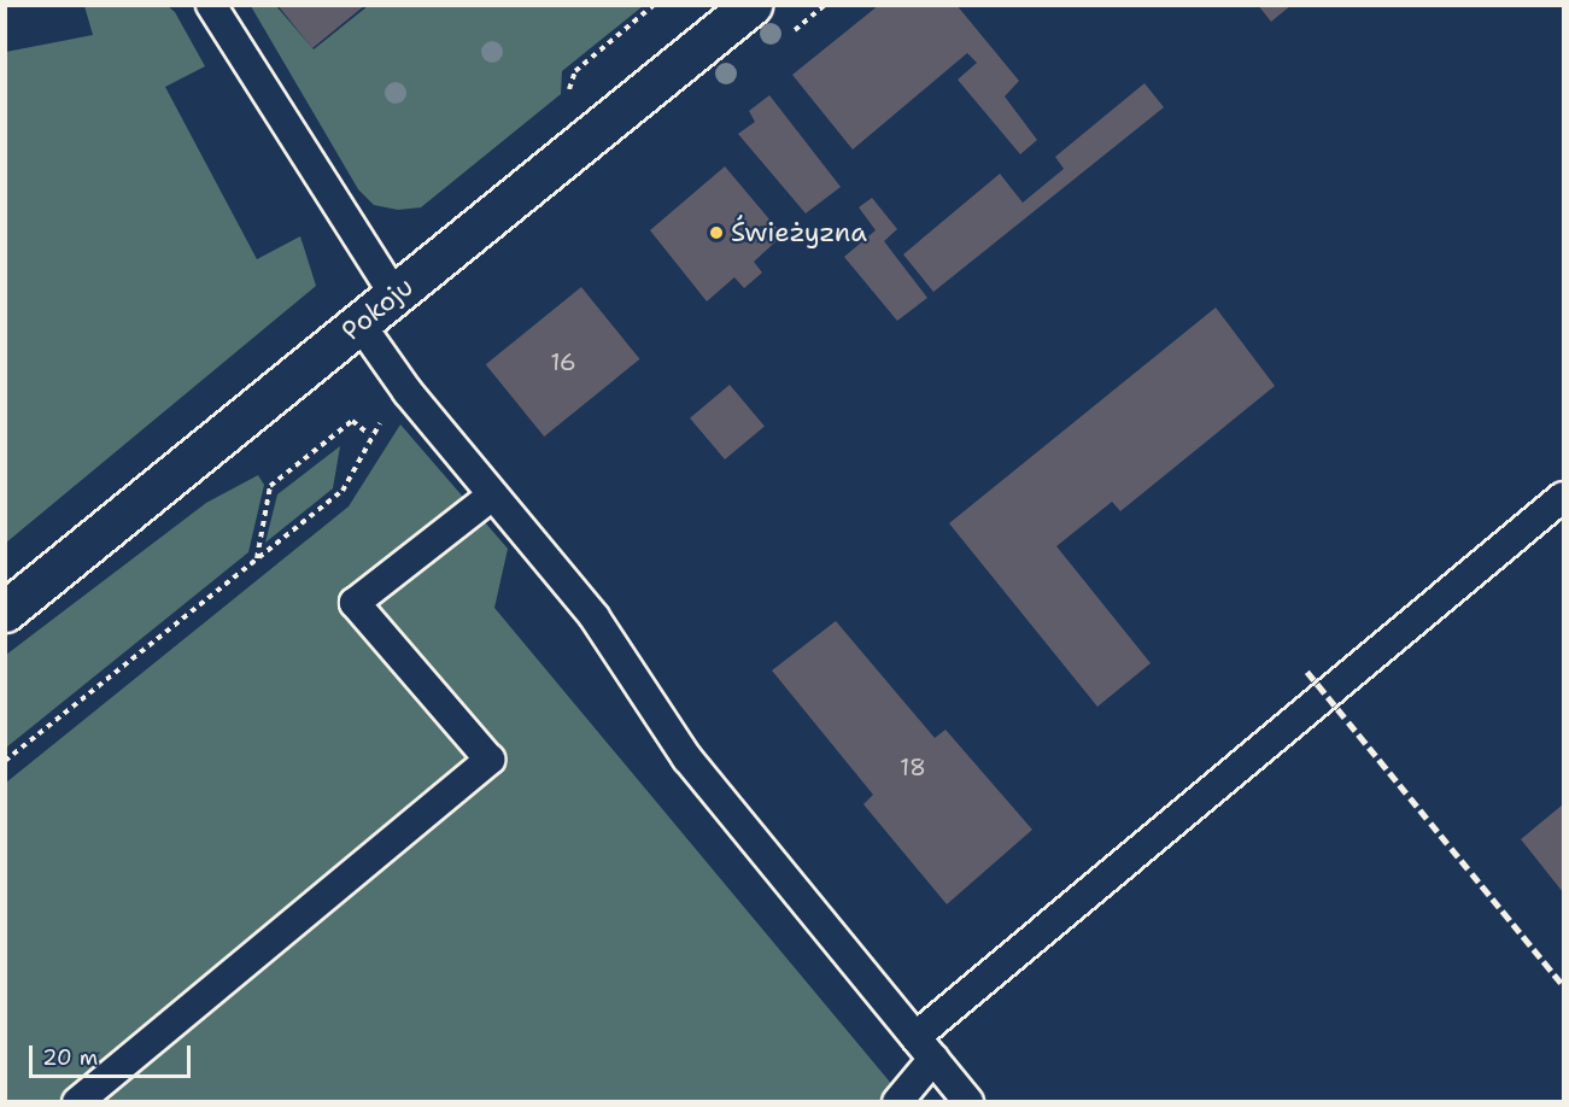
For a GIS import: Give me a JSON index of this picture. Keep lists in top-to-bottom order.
{
  "streets": {
    "street": ["Pokoju"]
  },
  "places": ["Świeżyzna"],
  "house_numbers": ["16", "18"],
  "scale_bar": "20 m"
}
